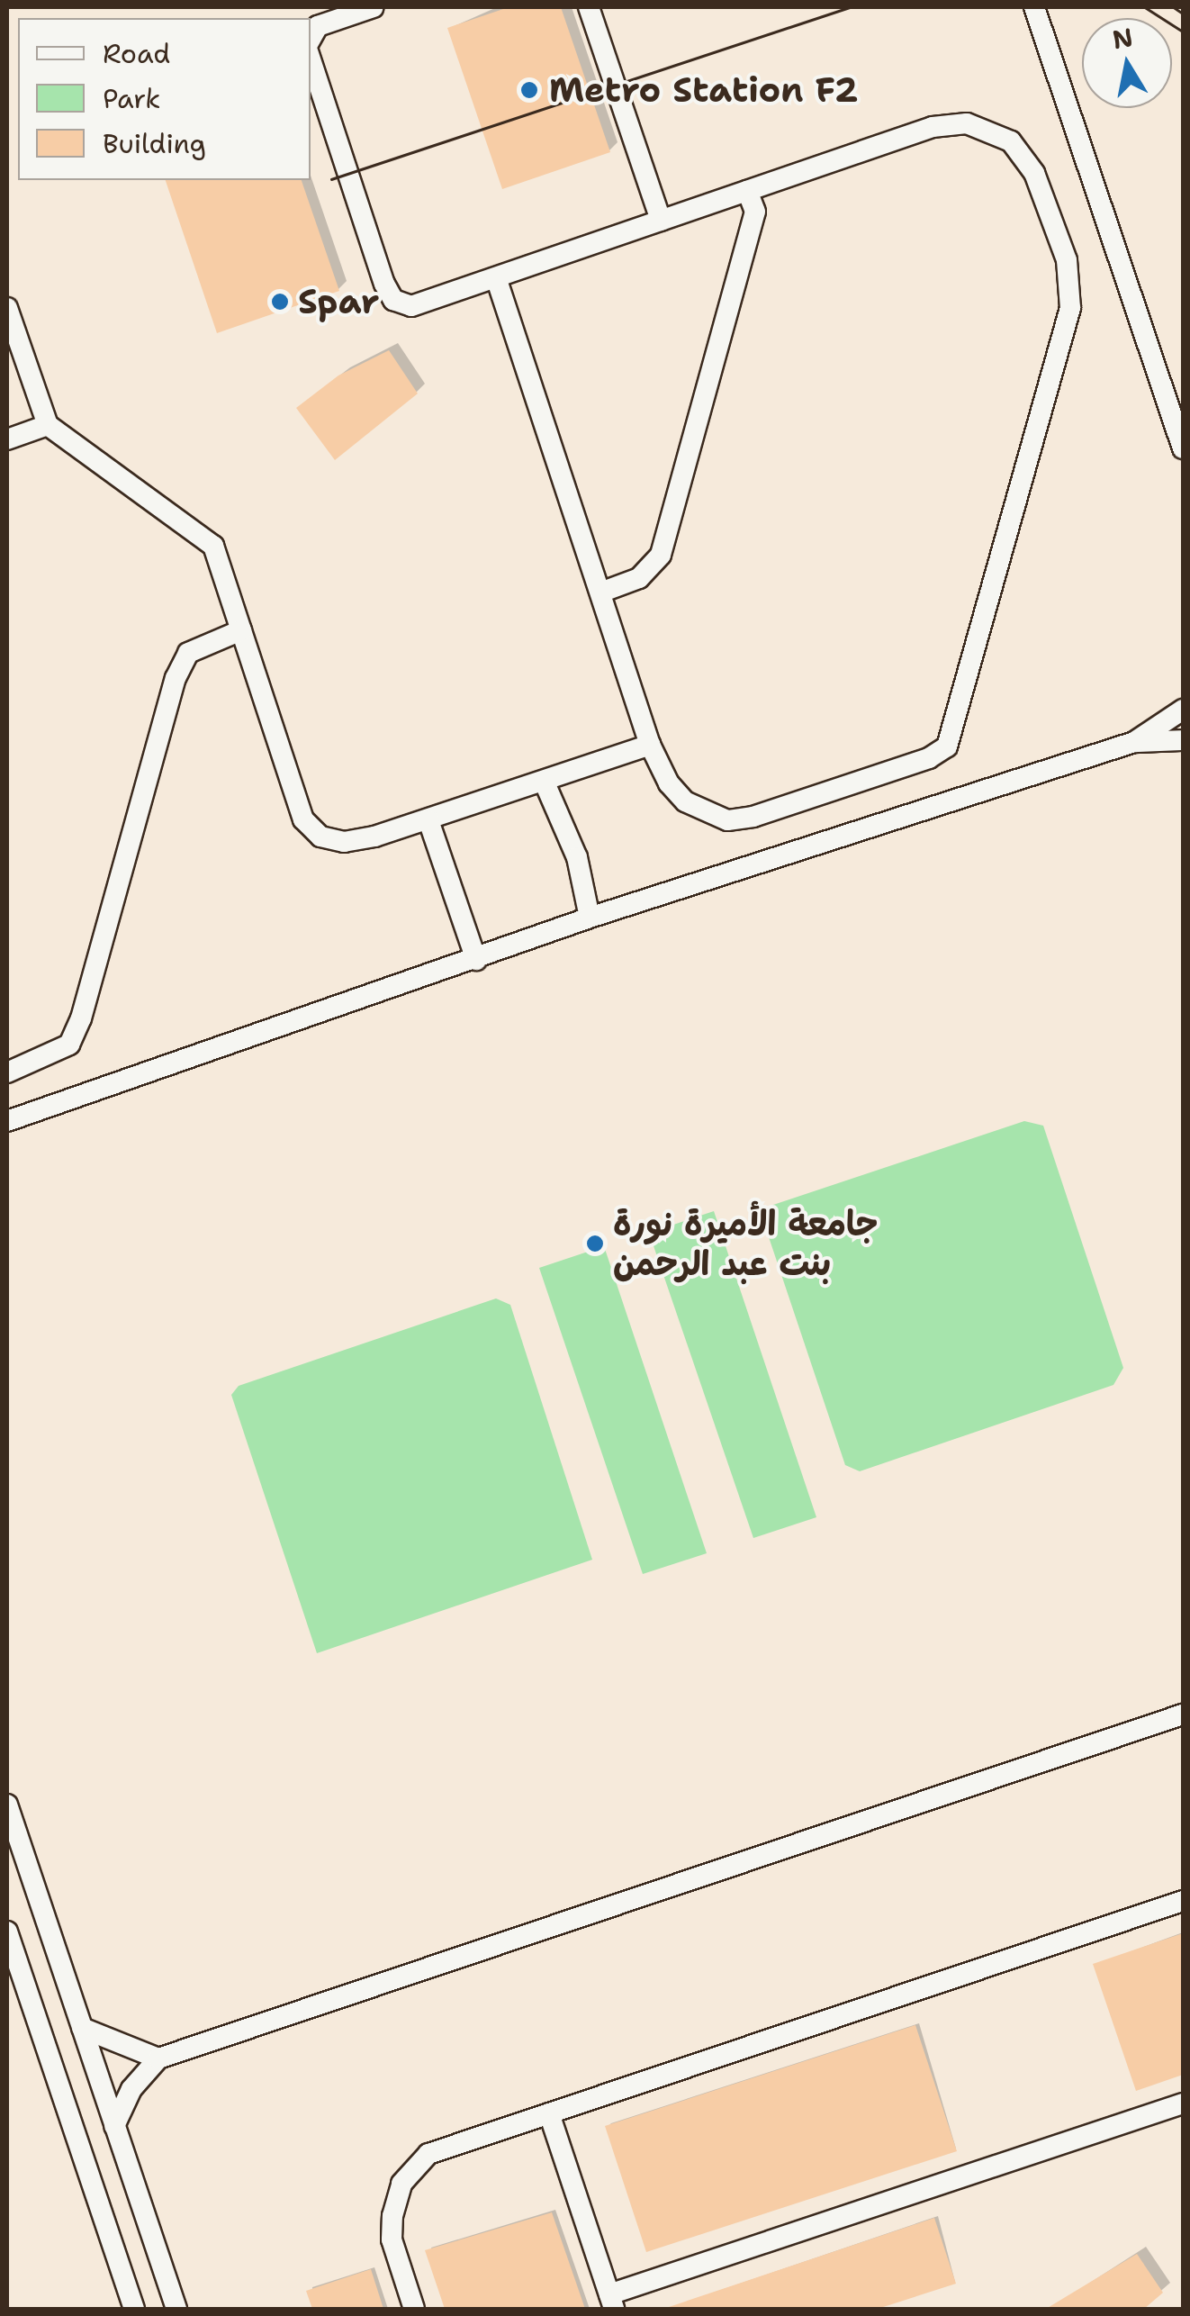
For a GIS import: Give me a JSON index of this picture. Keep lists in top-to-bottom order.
{
  "places": ["Metro Station F2", "Spar", "جامعة الأميرة نورة بنت عبد الرحمن"],
  "legend": ["Road", "Park", "Building"],
  "north": "top"
}
